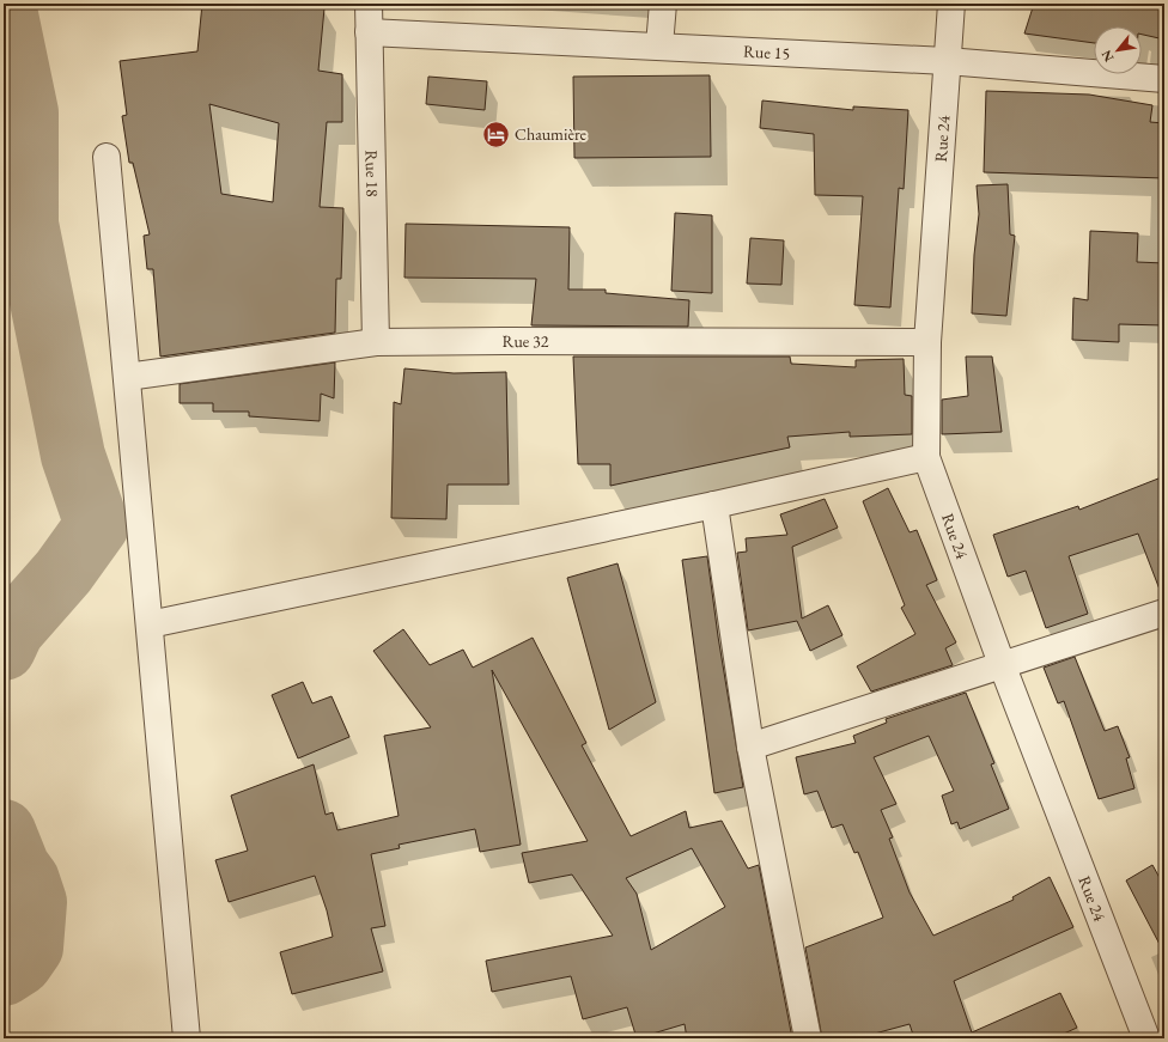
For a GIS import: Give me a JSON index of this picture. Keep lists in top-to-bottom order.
{
  "streets": {
    "street": [
      "Rue 15",
      "Rue 24",
      "Rue 18",
      "Rue 32"
    ]
  },
  "crossings": [
    ["Rue 15", "Rue 24"],
    ["Rue 15", "Rue 18"],
    ["Rue 24", "Rue 32"],
    ["Rue 18", "Rue 32"]
  ],
  "places": {
    "hotel": ["Chaumière"]
  },
  "north": "bottom left"
}
